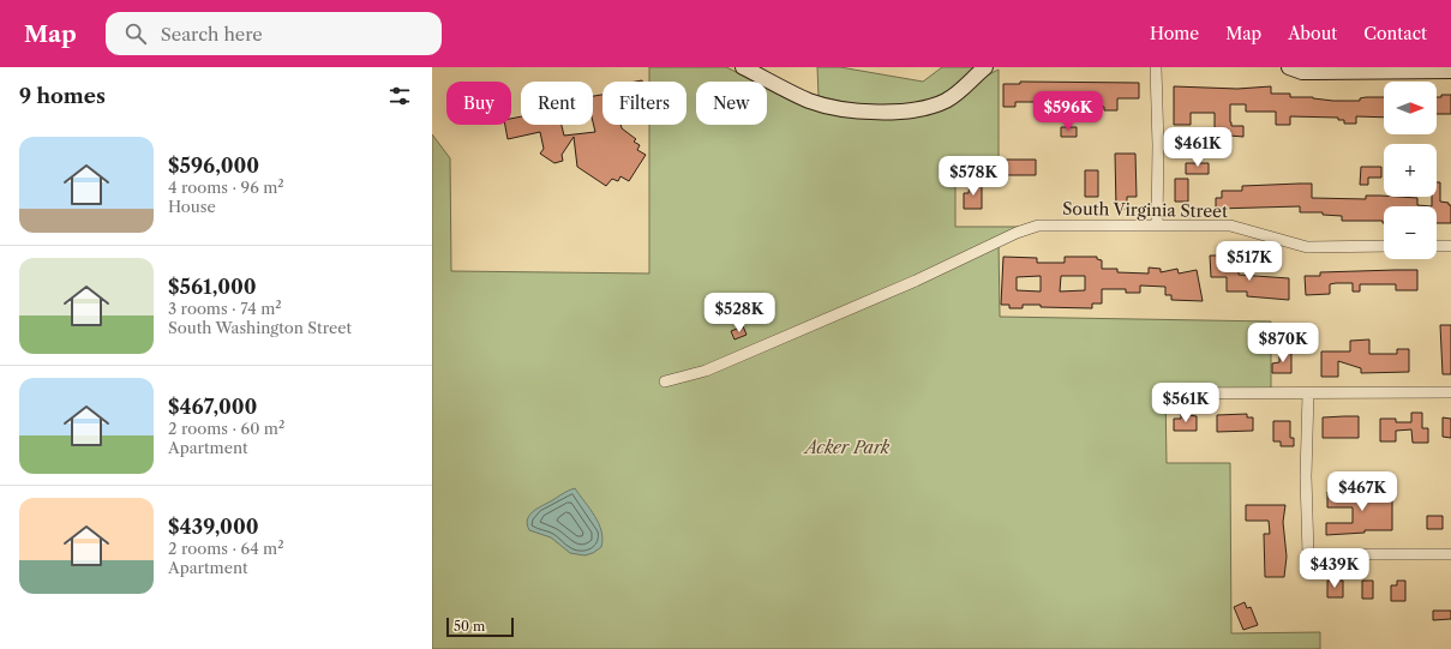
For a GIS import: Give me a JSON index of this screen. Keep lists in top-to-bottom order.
{
  "streets": {
    "street": ["South Virginia Street"]
  },
  "parks": ["Acker Park"],
  "scale_bar": "50 m",
  "north": "right",
  "page": {
    "header": "Map",
    "search": "Search here",
    "nav": [
      "Home",
      "Map",
      "About",
      "Contact"
    ],
    "heading": "9 homes",
    "map_buttons": ["+", "−"],
    "chip": [
      "Buy",
      "Rent",
      "Filters",
      "New"
    ],
    "price": [
      "$596K",
      "$461K",
      "$578K",
      "$517K",
      "$528K",
      "$870K",
      "$561K",
      "$467K",
      "$439K"
    ],
    "list": [
      {
        "name": "$596,000",
        "note": "4 rooms · 96 m² · House"
      },
      {
        "name": "$561,000",
        "note": "3 rooms · 74 m² · South Washington Street"
      },
      {
        "name": "$467,000",
        "note": "2 rooms · 60 m² · Apartment"
      },
      {
        "name": "$439,000",
        "note": "2 rooms · 64 m² · Apartment"
      }
    ],
    "scale": "50 m"
  }
}
